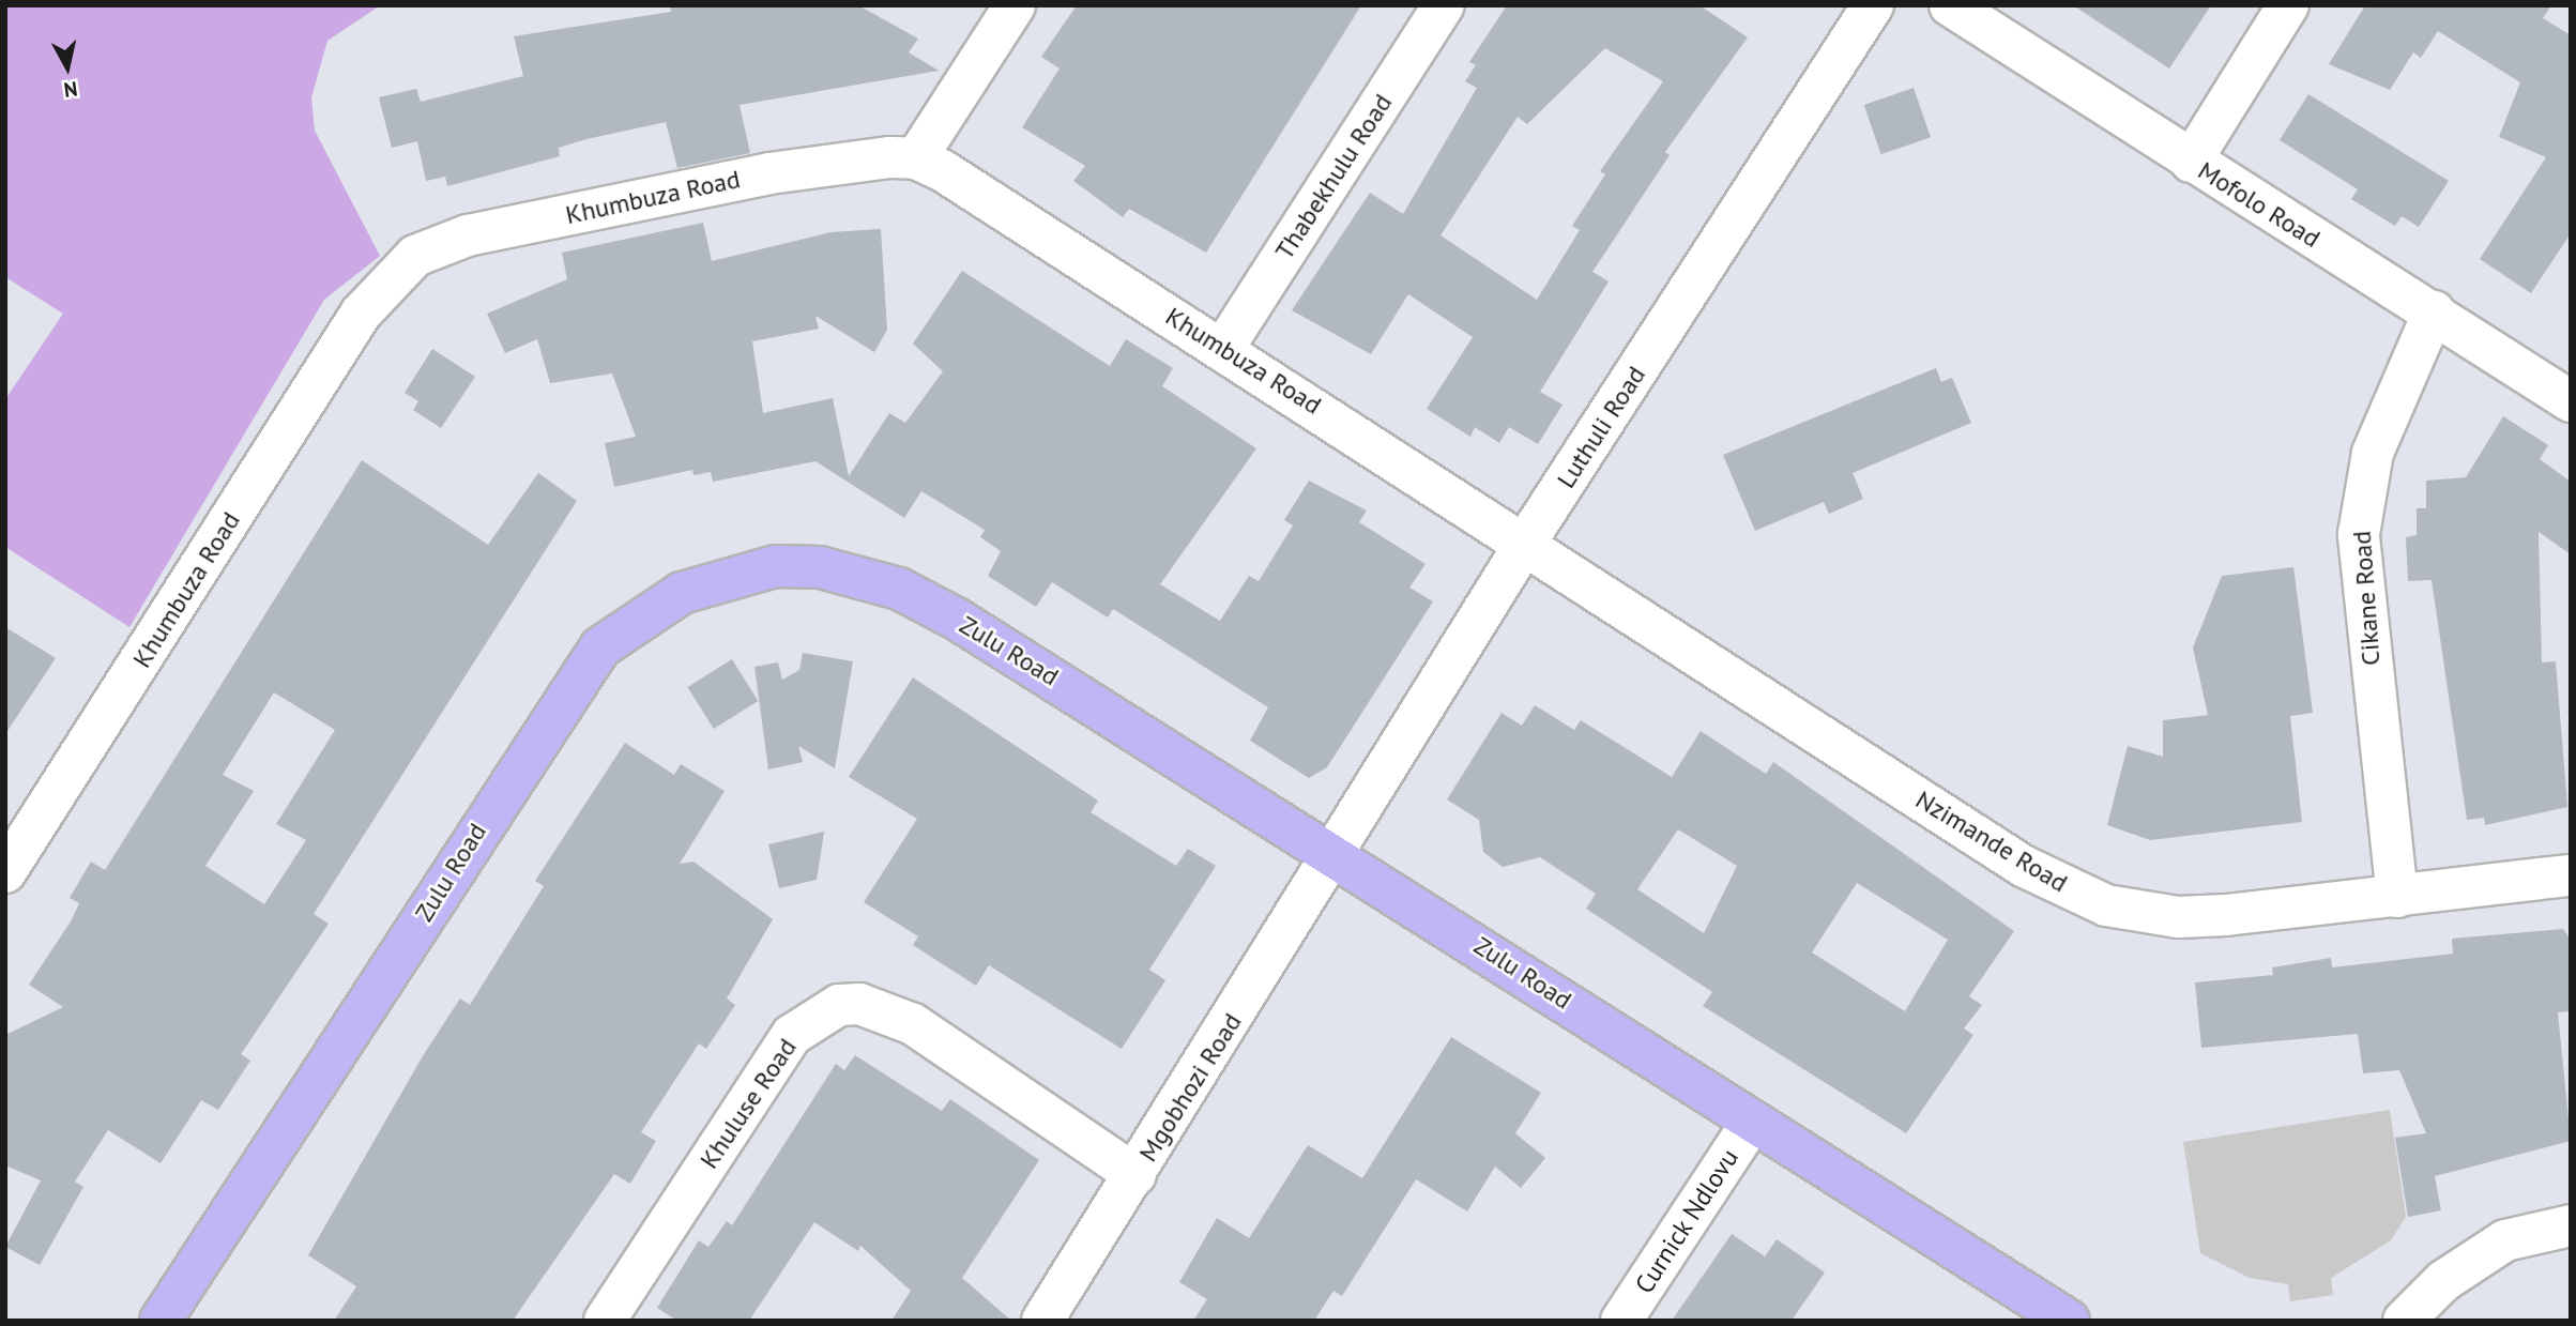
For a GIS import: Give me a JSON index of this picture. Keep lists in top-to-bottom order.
{
  "streets": {
    "street": [
      "Thabekhulu Road",
      "Khumbuza Road",
      "Mofolo Road",
      "Luthuli Road",
      "Cikane Road",
      "Zulu Road",
      "Nzimande Road",
      "Mgobhozi Road",
      "Khuluse Road",
      "Curnick Ndlovu"
    ]
  },
  "crossings": [
    ["Thabekhulu Road", "Khumbuza Road"],
    ["Khumbuza Road", "Luthuli Road"],
    ["Khumbuza Road", "Nzimande Road"],
    ["Mofolo Road", "Cikane Road"],
    ["Luthuli Road", "Zulu Road"],
    ["Luthuli Road", "Nzimande Road"],
    ["Luthuli Road", "Mgobhozi Road"],
    ["Cikane Road", "Nzimande Road"],
    ["Zulu Road", "Mgobhozi Road"],
    ["Zulu Road", "Curnick Ndlovu"],
    ["Mgobhozi Road", "Khuluse Road"]
  ],
  "north": "bottom"
}
